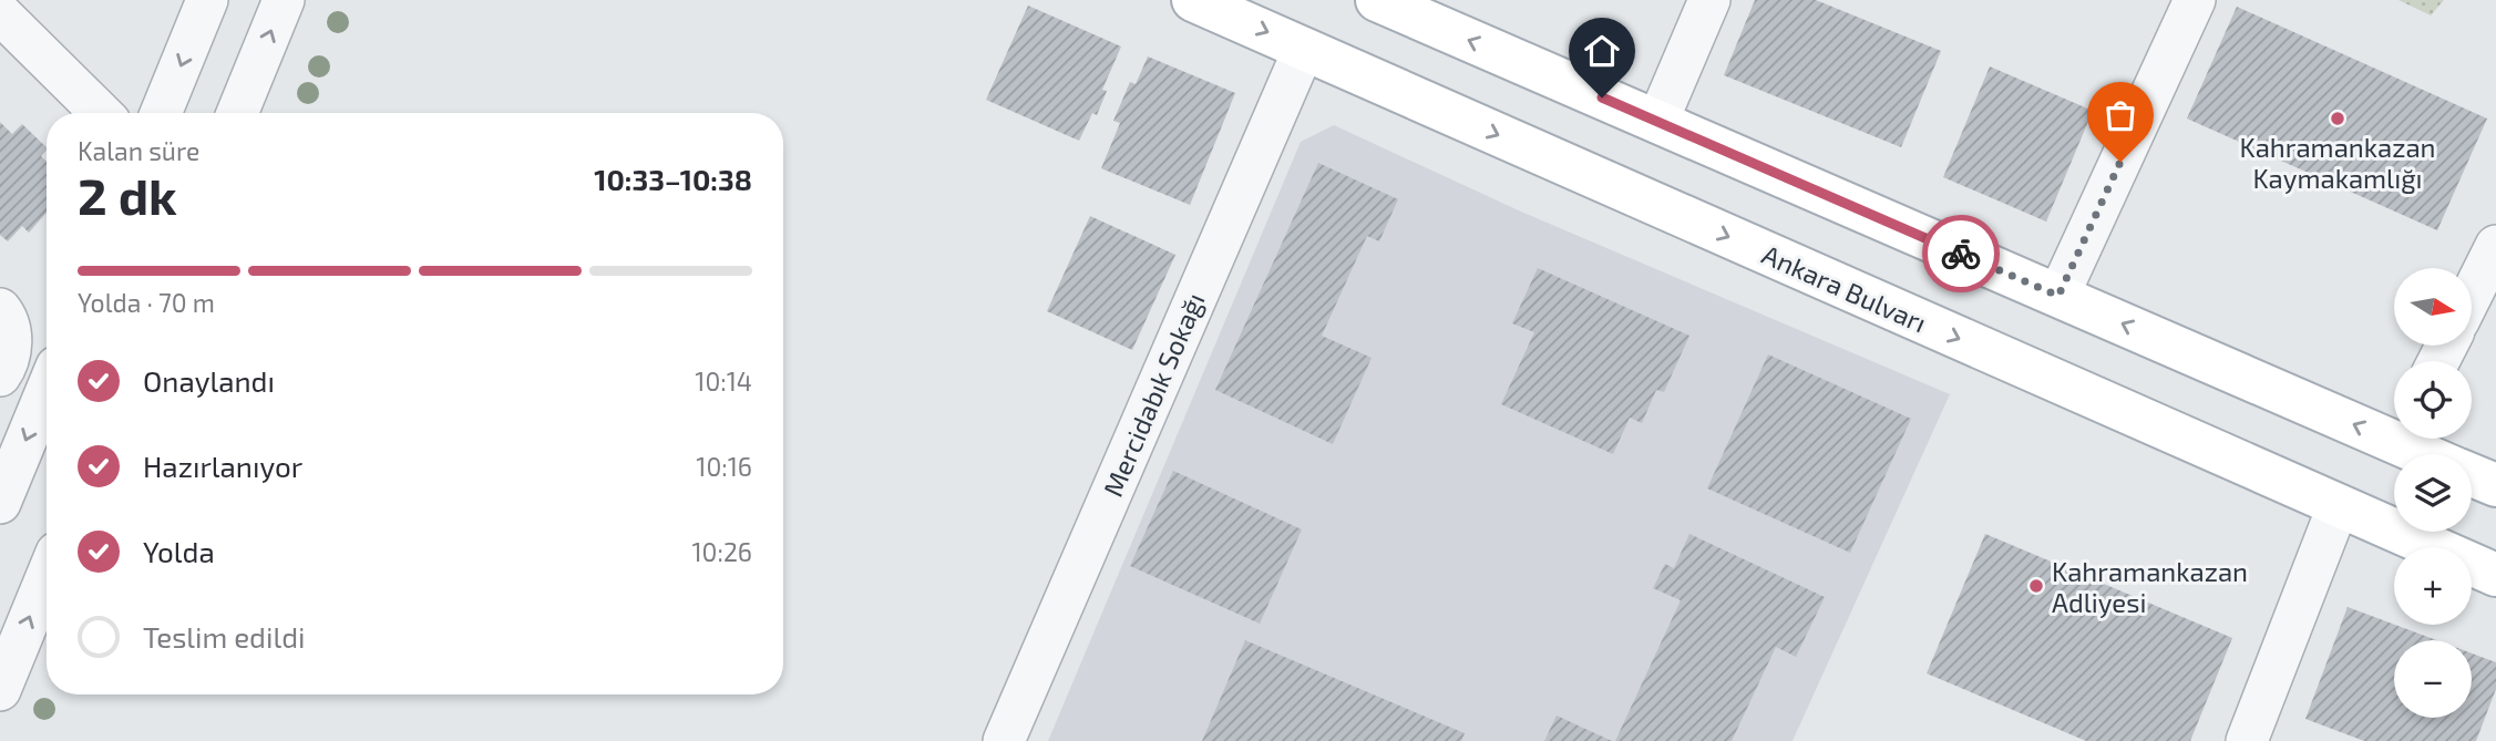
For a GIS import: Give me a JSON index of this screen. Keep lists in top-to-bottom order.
{
  "streets": {
    "main road": ["Ankara Bulvarı"],
    "street": ["Mercidabık Sokağı"]
  },
  "crossings": [
    ["Ankara Bulvarı", "Mercidabık Sokağı"]
  ],
  "places": ["Kahramankazan Kaymakamlığı", "Kahramankazan Adliyesi"],
  "north": "right",
  "page": {
    "heading": ["2 dk", "Kalan süre", "10:33–10:38"],
    "bar": "Yolda · 70 m",
    "map_buttons": ["+", "−"],
    "list": [
      ["Onaylandı", "10:14"],
      ["Hazırlanıyor", "10:16"],
      ["Yolda", "10:26"],
      "Teslim edildi"
    ]
  }
}
